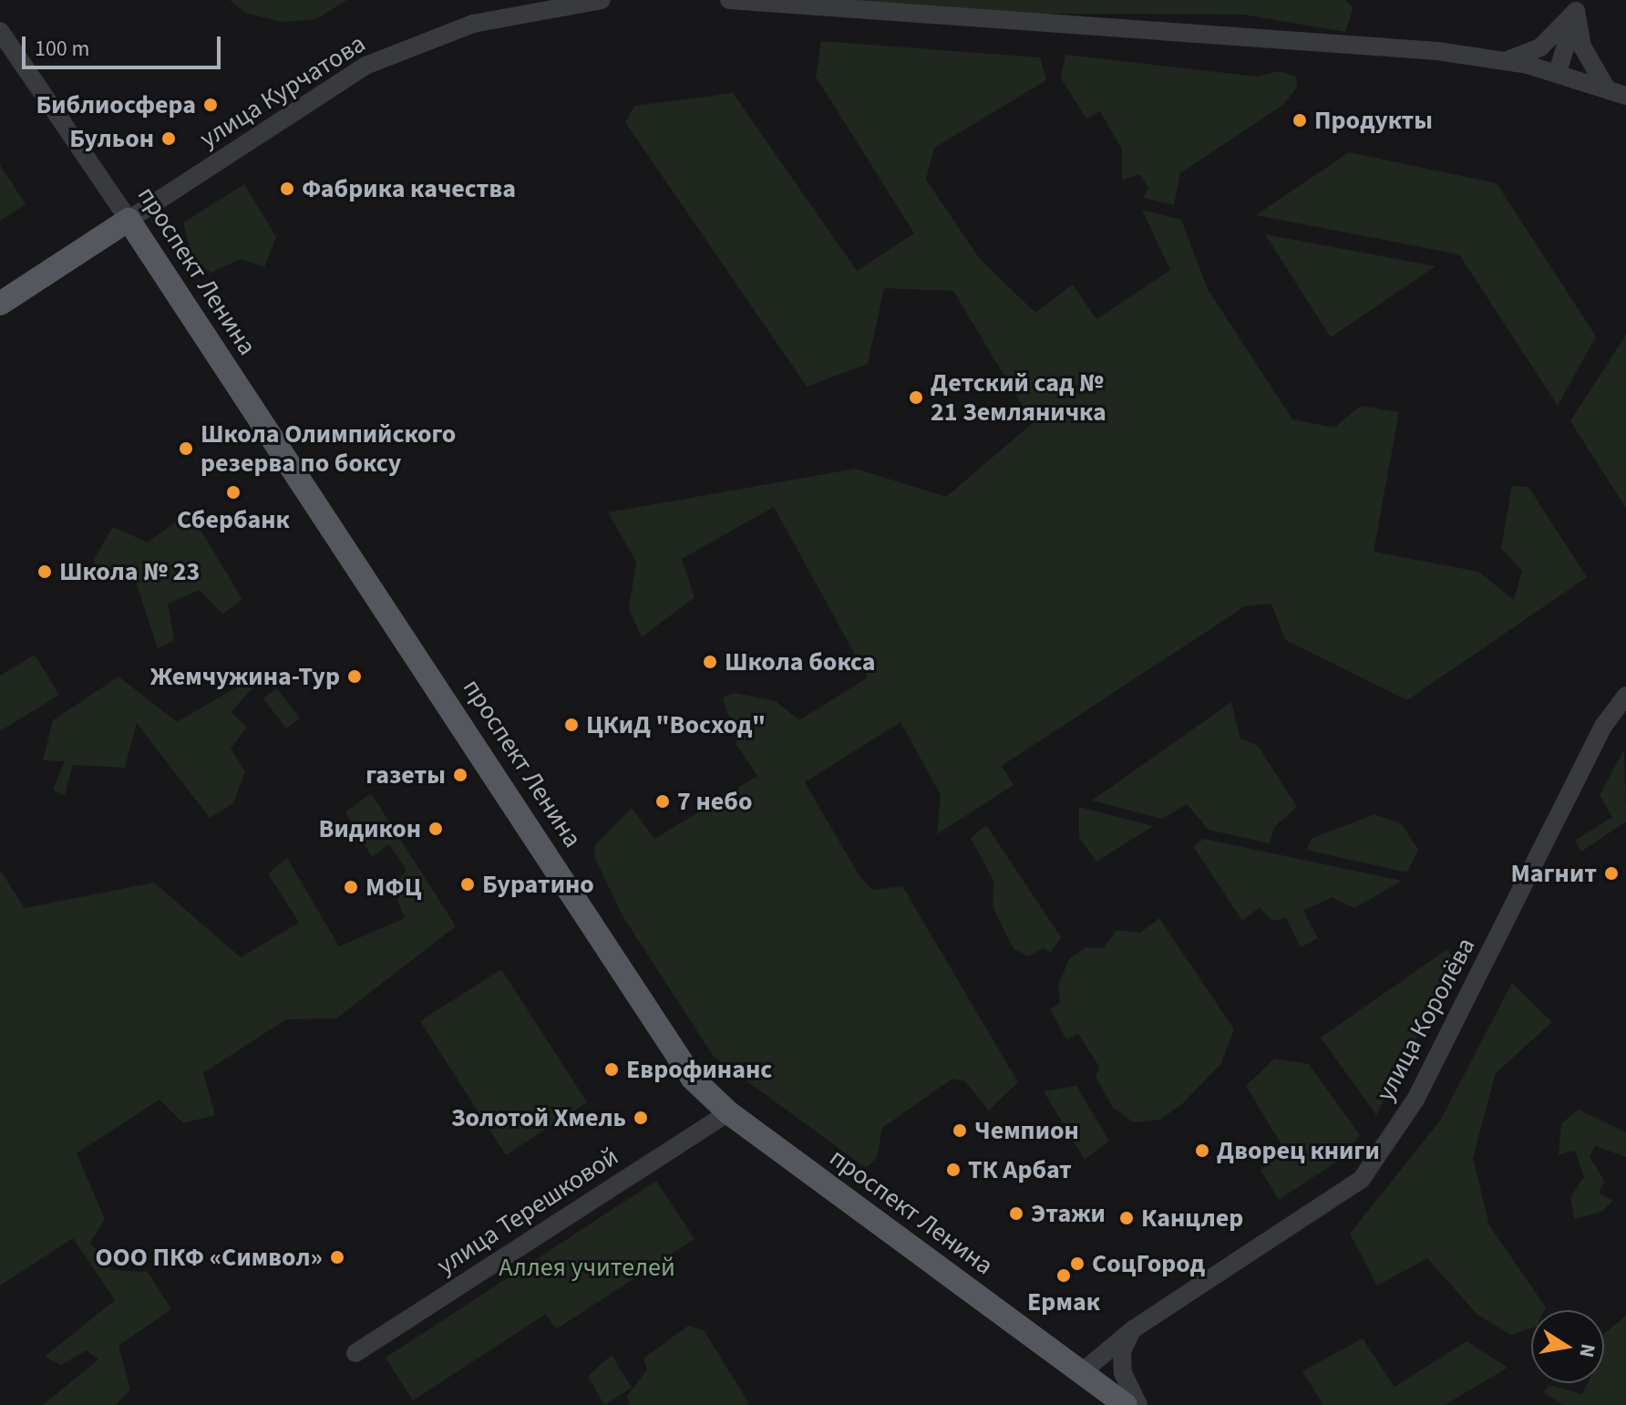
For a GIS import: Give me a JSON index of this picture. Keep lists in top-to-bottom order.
{
  "streets": {
    "main road": ["проспект Ленина"],
    "street": ["улица Курчатова", "улица Королёва", "улица Терешковой"]
  },
  "crossings": [
    ["улица Курчатова", "проспект Ленина"],
    ["проспект Ленина", "улица Королёва"],
    ["проспект Ленина", "улица Терешковой"]
  ],
  "parks": ["Аллея учителей"],
  "places": [
    "Библиосфера",
    "Продукты",
    "Бульон",
    "Фабрика качества",
    "Детский сад № 21 Земляничка",
    "Школа Олимпийского резерва по боксу",
    "Сбербанк",
    "Школа № 23",
    "Школа бокса",
    "Жемчужина-Тур",
    "ЦКиД \"Восход\"",
    "газеты",
    "7 небо",
    "Видикон",
    "Магнит",
    "Буратино",
    "МФЦ",
    "Еврофинанс",
    "Золотой Хмель",
    "Чемпион",
    "Дворец книги",
    "ТК Арбат",
    "Этажи",
    "Канцлер",
    "ООО ПКФ «Символ»",
    "СоцГород",
    "Ермак"
  ],
  "scale_bar": "100 m",
  "north": "right"
}
